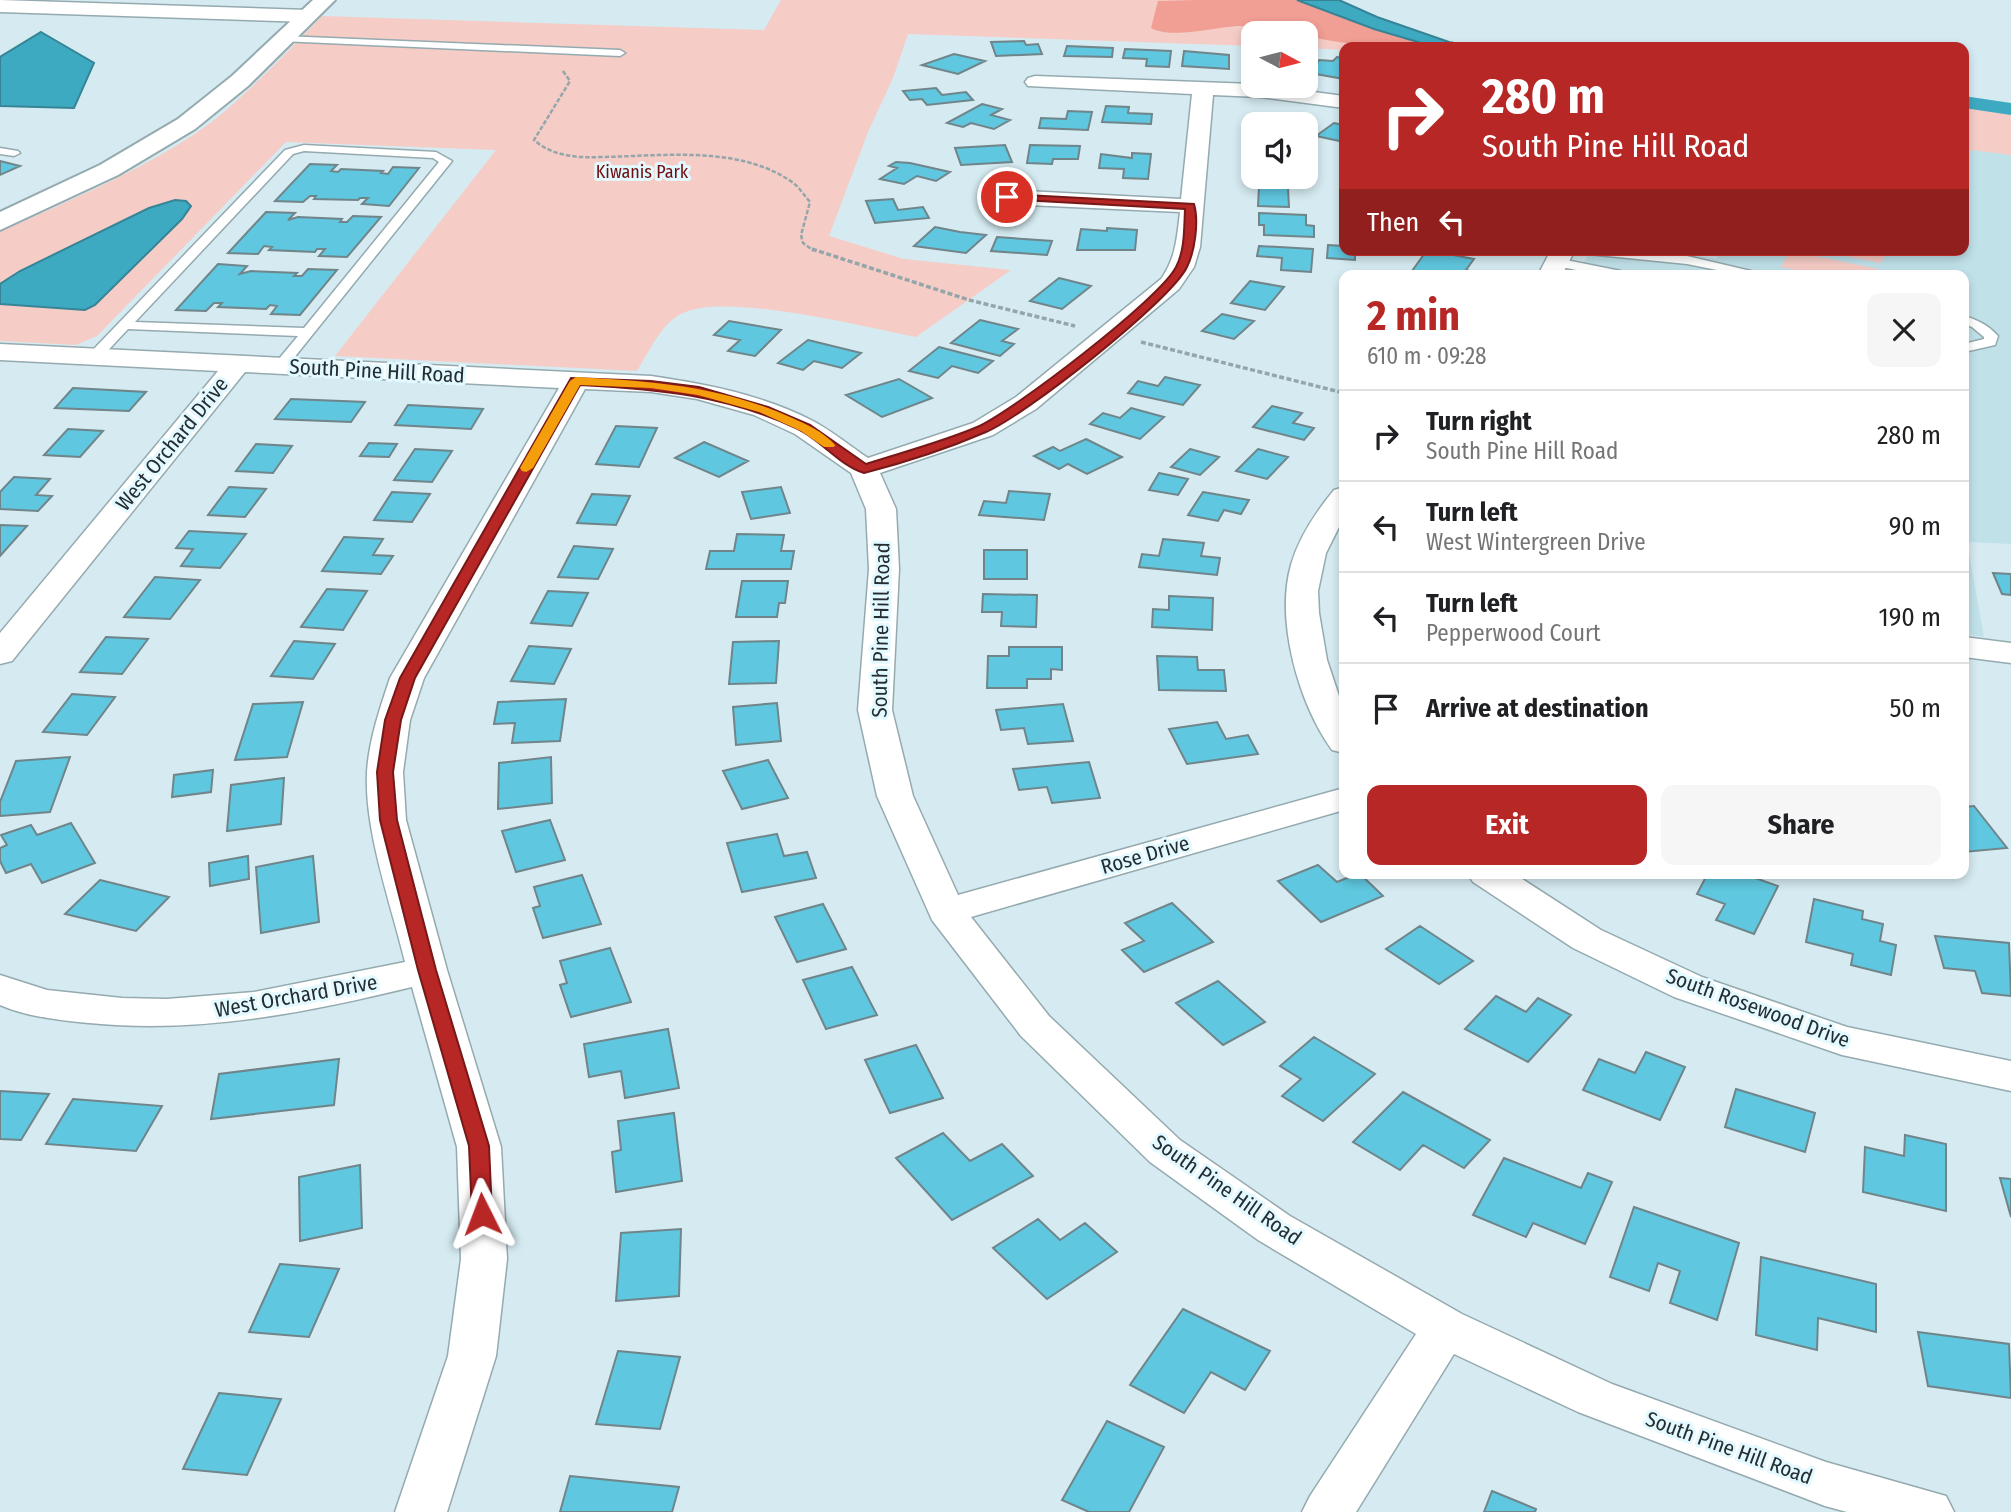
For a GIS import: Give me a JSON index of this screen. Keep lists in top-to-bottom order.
{
  "streets": {
    "street": [
      "South Pine Hill Road",
      "West Orchard Drive",
      "Rose Drive",
      "South Rosewood Drive"
    ]
  },
  "crossings": [
    ["South Pine Hill Road", "West Orchard Drive"],
    ["South Pine Hill Road", "Rose Drive"]
  ],
  "parks": ["Kiwanis Park"],
  "north": "right",
  "page": {
    "turn": ["280 m", "South Pine Hill Road"],
    "then": "Then",
    "heading": ["2 min", "610 m · 09:28"],
    "list": [
      {
        "name": "Turn right",
        "note": "South Pine Hill Road",
        "value": "280 m"
      },
      {
        "name": "Turn left",
        "note": "West Wintergreen Drive",
        "value": "90 m"
      },
      {
        "name": "Turn left",
        "note": "Pepperwood Court",
        "value": "190 m"
      },
      {
        "name": "Arrive at destination",
        "value": "50 m"
      }
    ],
    "buttons": ["Exit", "Share"]
  }
}
